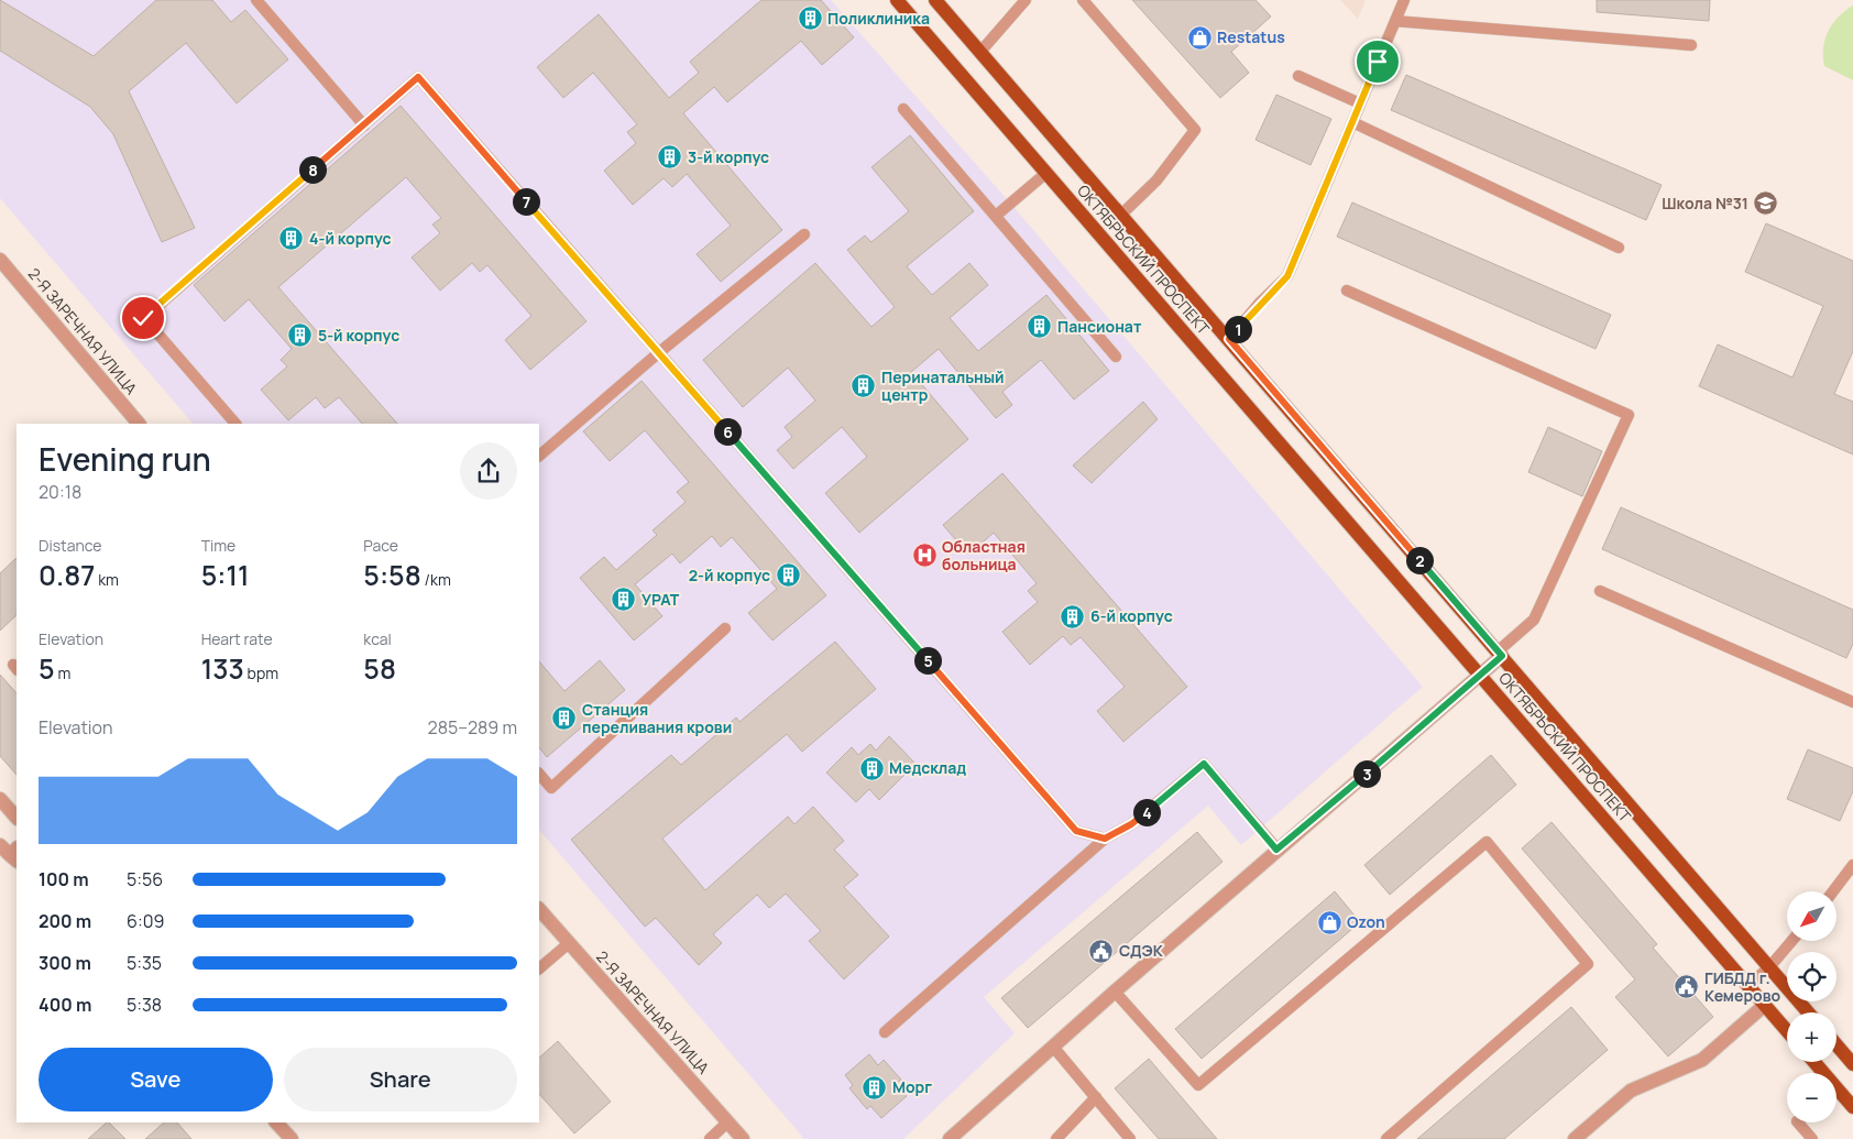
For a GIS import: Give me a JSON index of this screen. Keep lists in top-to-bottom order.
{
  "streets": {
    "main road": ["ОКТЯБРЬСКИЙ ПРОСПЕКТ"],
    "street": ["2-Я ЗАРЕЧНАЯ УЛИЦА"]
  },
  "places": {
    "building": [
      "Поликлиника",
      "3-й корпус",
      "4-й корпус",
      "Пансионат",
      "5-й корпус",
      "Перинатальный центр",
      "2-й корпус",
      "УРАТ",
      "6-й корпус",
      "Станция переливания крови",
      "Медсклад",
      "Морг"
    ],
    "shop": ["Restatus", "Ozon"],
    "school or university": ["Школа №31"],
    "hospital": ["Областная больница"],
    "public building": ["СДЭК", "ГИБДД г. Кемерово"]
  },
  "north": "bottom left",
  "page": {
    "pins": [
      "8",
      "7",
      "1",
      "6",
      "2",
      "5",
      "3",
      "4"
    ],
    "heading": ["Evening run", "20:18"],
    "stats": [
      ["Distance", "0.87 km"],
      ["Time", "5:11"],
      ["Pace", "5:58 /km"],
      ["Elevation", "5 m"],
      ["Heart rate", "133 bpm"],
      ["kcal", "58"]
    ],
    "chart": ["Elevation", "285–289 m"],
    "list": [
      {
        "name": "100 m",
        "note": "5:56"
      },
      {
        "name": "200 m",
        "note": "6:09"
      },
      {
        "name": "300 m",
        "note": "5:35"
      },
      {
        "name": "400 m",
        "note": "5:38"
      }
    ],
    "map_buttons": ["+", "−"],
    "buttons": ["Save", "Share"]
  }
}
